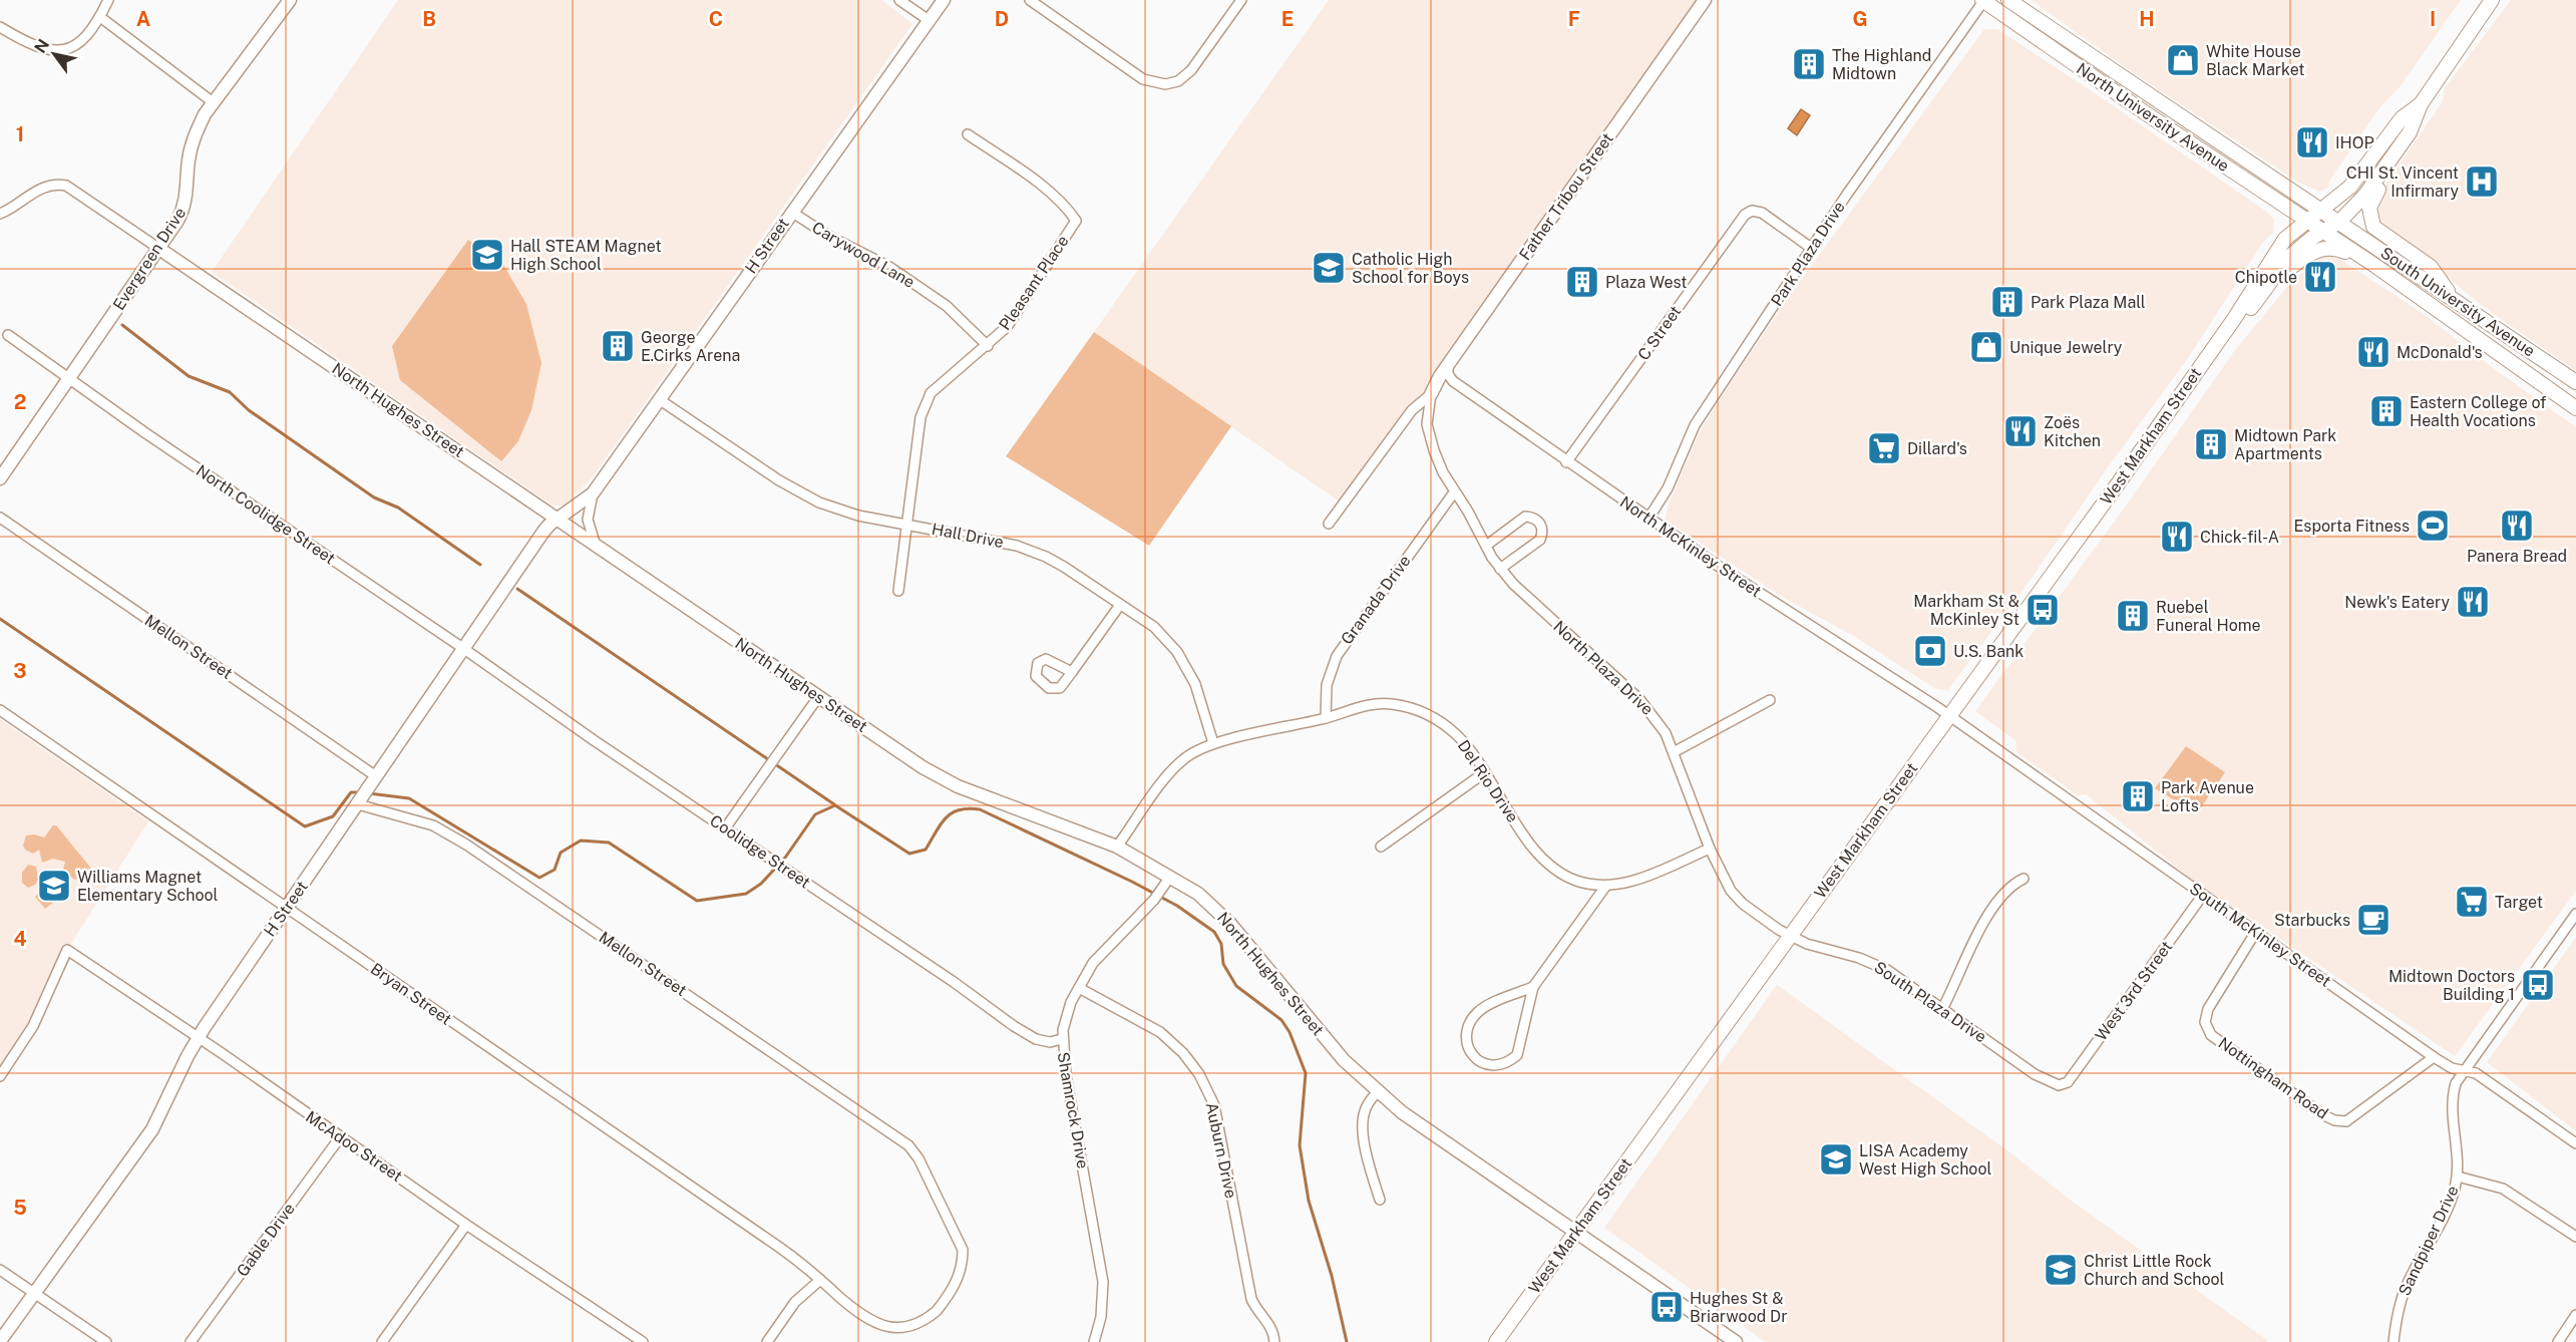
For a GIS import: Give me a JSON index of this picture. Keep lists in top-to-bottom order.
{
  "streets": {
    "main road": ["North University Avenue", "South University Avenue", "West Markham Street"],
    "street": [
      "Father Tribou Street",
      "H Street",
      "Park Plaza Drive",
      "Carywood Lane",
      "Evergreen Drive",
      "Pleasant Place",
      "C Street",
      "North Hughes Street",
      "North Coolidge Street",
      "Hall Drive",
      "North McKinley Street",
      "Granada Drive",
      "Mellon Street",
      "North Plaza Drive",
      "Del Rio Drive",
      "Coolidge Street",
      "South McKinley Street",
      "West 3rd Street",
      "Bryan Street",
      "South Plaza Drive",
      "Nottingham Road",
      "Shamrock Drive",
      "McAdoo Street",
      "Auburn Drive",
      "Gable Drive",
      "Sandpiper Drive"
    ]
  },
  "crossings": [
    ["North University Avenue", "Park Plaza Drive"],
    ["North University Avenue", "South University Avenue"],
    ["North University Avenue", "West Markham Street"],
    ["Father Tribou Street", "North McKinley Street"],
    ["Father Tribou Street", "North Plaza Drive"],
    ["H Street", "Carywood Lane"],
    ["H Street", "North Hughes Street"],
    ["H Street", "North Coolidge Street"],
    ["H Street", "Hall Drive"],
    ["H Street", "Mellon Street"],
    ["H Street", "Coolidge Street"],
    ["H Street", "Bryan Street"],
    ["H Street", "McAdoo Street"],
    ["Park Plaza Drive", "C Street"],
    ["Park Plaza Drive", "North McKinley Street"],
    ["Carywood Lane", "Pleasant Place"],
    ["Evergreen Drive", "North Hughes Street"],
    ["Evergreen Drive", "North Coolidge Street"],
    ["Pleasant Place", "Hall Drive"],
    ["South University Avenue", "West Markham Street"],
    ["C Street", "North McKinley Street"],
    ["North Hughes Street", "West Markham Street"],
    ["North Hughes Street", "Del Rio Drive"],
    ["North Hughes Street", "Shamrock Drive"],
    ["West Markham Street", "North McKinley Street"],
    ["West Markham Street", "North Plaza Drive"],
    ["West Markham Street", "South McKinley Street"],
    ["West Markham Street", "South Plaza Drive"],
    ["North Coolidge Street", "Coolidge Street"],
    ["Hall Drive", "Del Rio Drive"],
    ["North McKinley Street", "South McKinley Street"],
    ["Granada Drive", "North Plaza Drive"],
    ["Granada Drive", "Del Rio Drive"],
    ["Mellon Street", "Bryan Street"],
    ["North Plaza Drive", "Del Rio Drive"],
    ["North Plaza Drive", "South Plaza Drive"],
    ["Coolidge Street", "Shamrock Drive"],
    ["South McKinley Street", "West 3rd Street"],
    ["South McKinley Street", "Nottingham Road"],
    ["South McKinley Street", "Sandpiper Drive"],
    ["West 3rd Street", "South Plaza Drive"],
    ["Shamrock Drive", "Auburn Drive"],
    ["McAdoo Street", "Gable Drive"]
  ],
  "places": {
    "shop": ["White House Black Market", "Unique Jewelry"],
    "building": [
      "The Highland Midtown",
      "Plaza West",
      "Park Plaza Mall",
      "George E.Cirks Arena",
      "Eastern College of Health Vocations",
      "Midtown Park Apartments",
      "Ruebel Funeral Home",
      "Park Avenue Lofts"
    ],
    "restaurant": [
      "IHOP",
      "Chipotle",
      "McDonald's",
      "Zoës Kitchen",
      "Panera Bread",
      "Chick-fil-A",
      "Newk's Eatery"
    ],
    "hospital": ["CHI St. Vincent Infirmary"],
    "school or university": [
      "Hall STEAM Magnet High School",
      "Catholic High School for Boys",
      "Williams Magnet Elementary School",
      "LISA Academy West High School",
      "Christ Little Rock Church and School"
    ],
    "supermarket": ["Dillard's", "Target"],
    "sports": ["Esporta Fitness"],
    "bus stop": ["Markham St & McKinley St", "Midtown Doctors Building 1", "Hughes St & Briarwood Dr"],
    "bank": ["U.S. Bank"],
    "cafe": ["Starbucks"]
  },
  "north": "top left",
  "grid": {
    "columns": [
      "A",
      "B",
      "C",
      "D",
      "E",
      "F",
      "G",
      "H",
      "I"
    ],
    "rows": [
      "1",
      "2",
      "3",
      "4",
      "5"
    ]
  }
}
